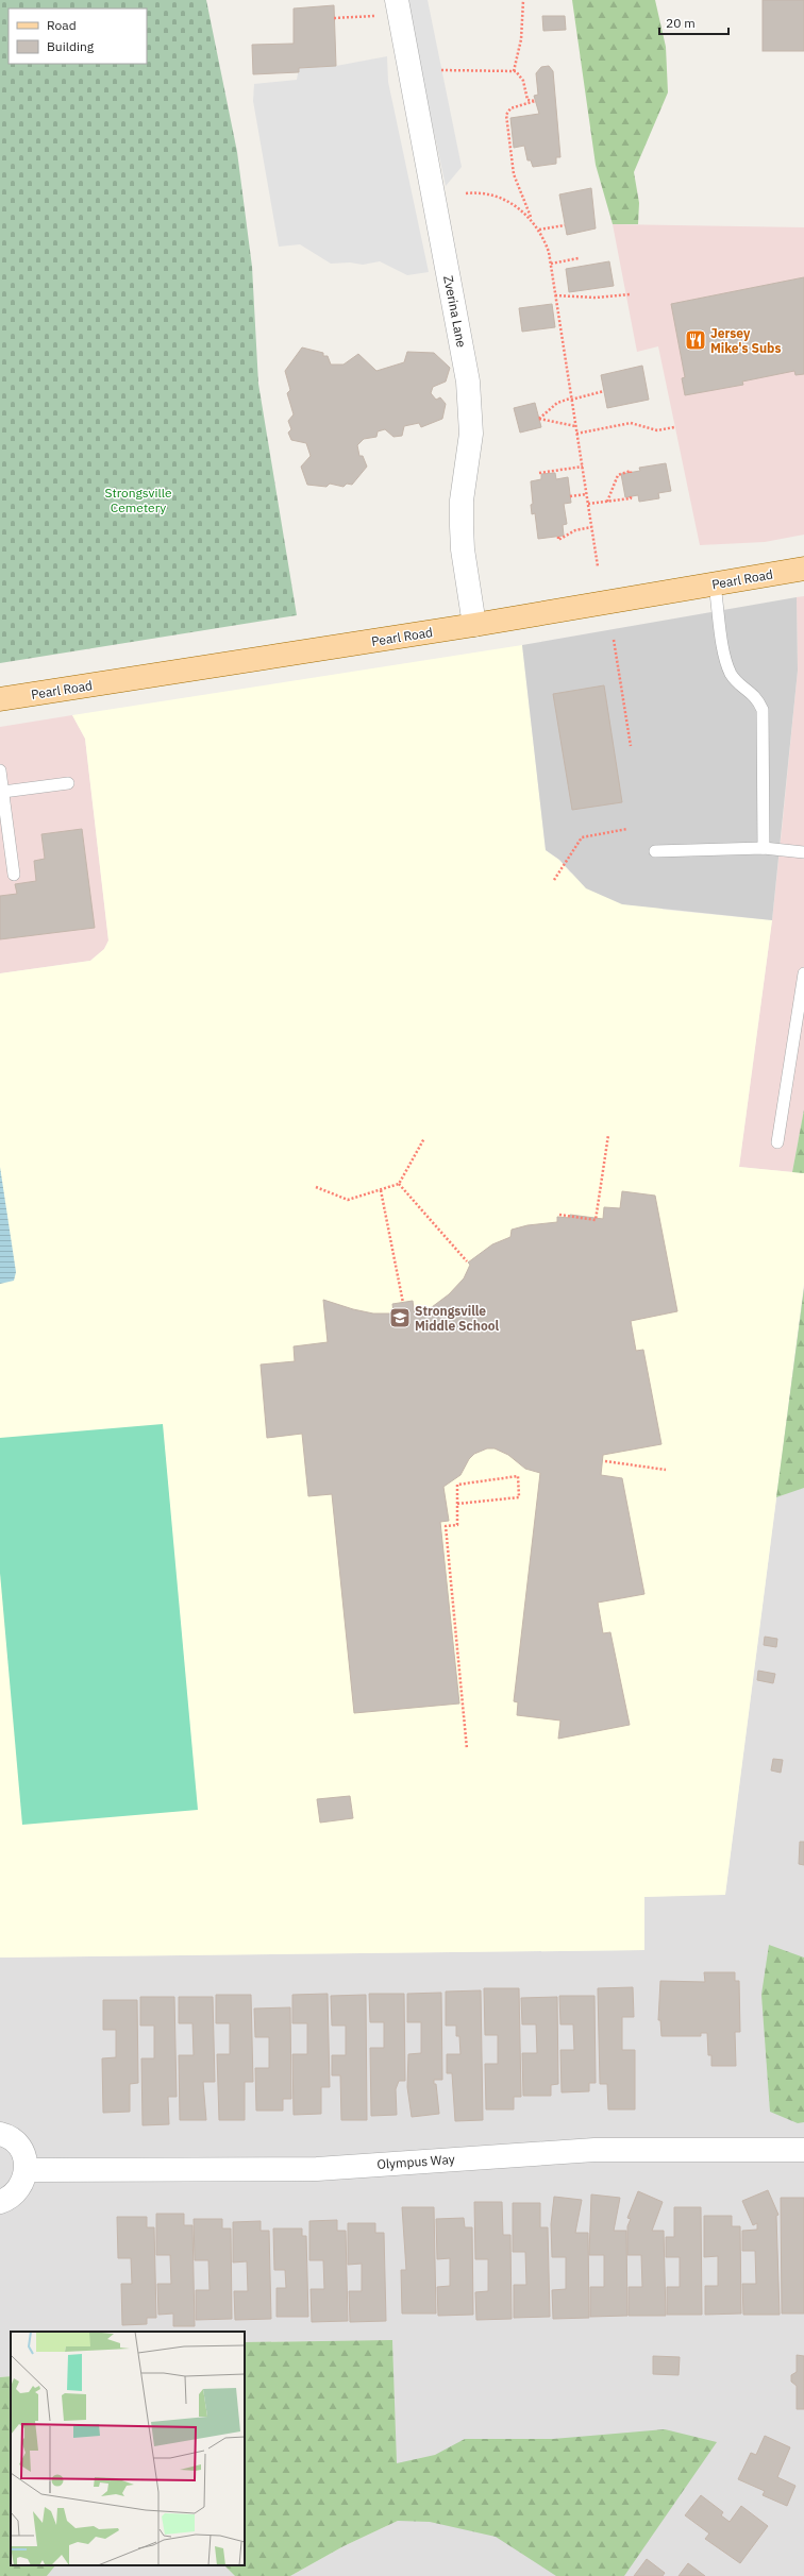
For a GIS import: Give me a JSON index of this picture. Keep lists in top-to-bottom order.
{
  "streets": {
    "main road": ["Pearl Road"],
    "street": ["Zverina Lane", "Olympus Way"]
  },
  "crossings": [
    ["Zverina Lane", "Pearl Road"]
  ],
  "parks": ["Strongsville Cemetery"],
  "places": {
    "restaurant": ["Jersey Mike's Subs"],
    "school or university": ["Strongsville Middle School"]
  },
  "legend": ["Road", "Building"],
  "scale_bar": "20 m"
}
